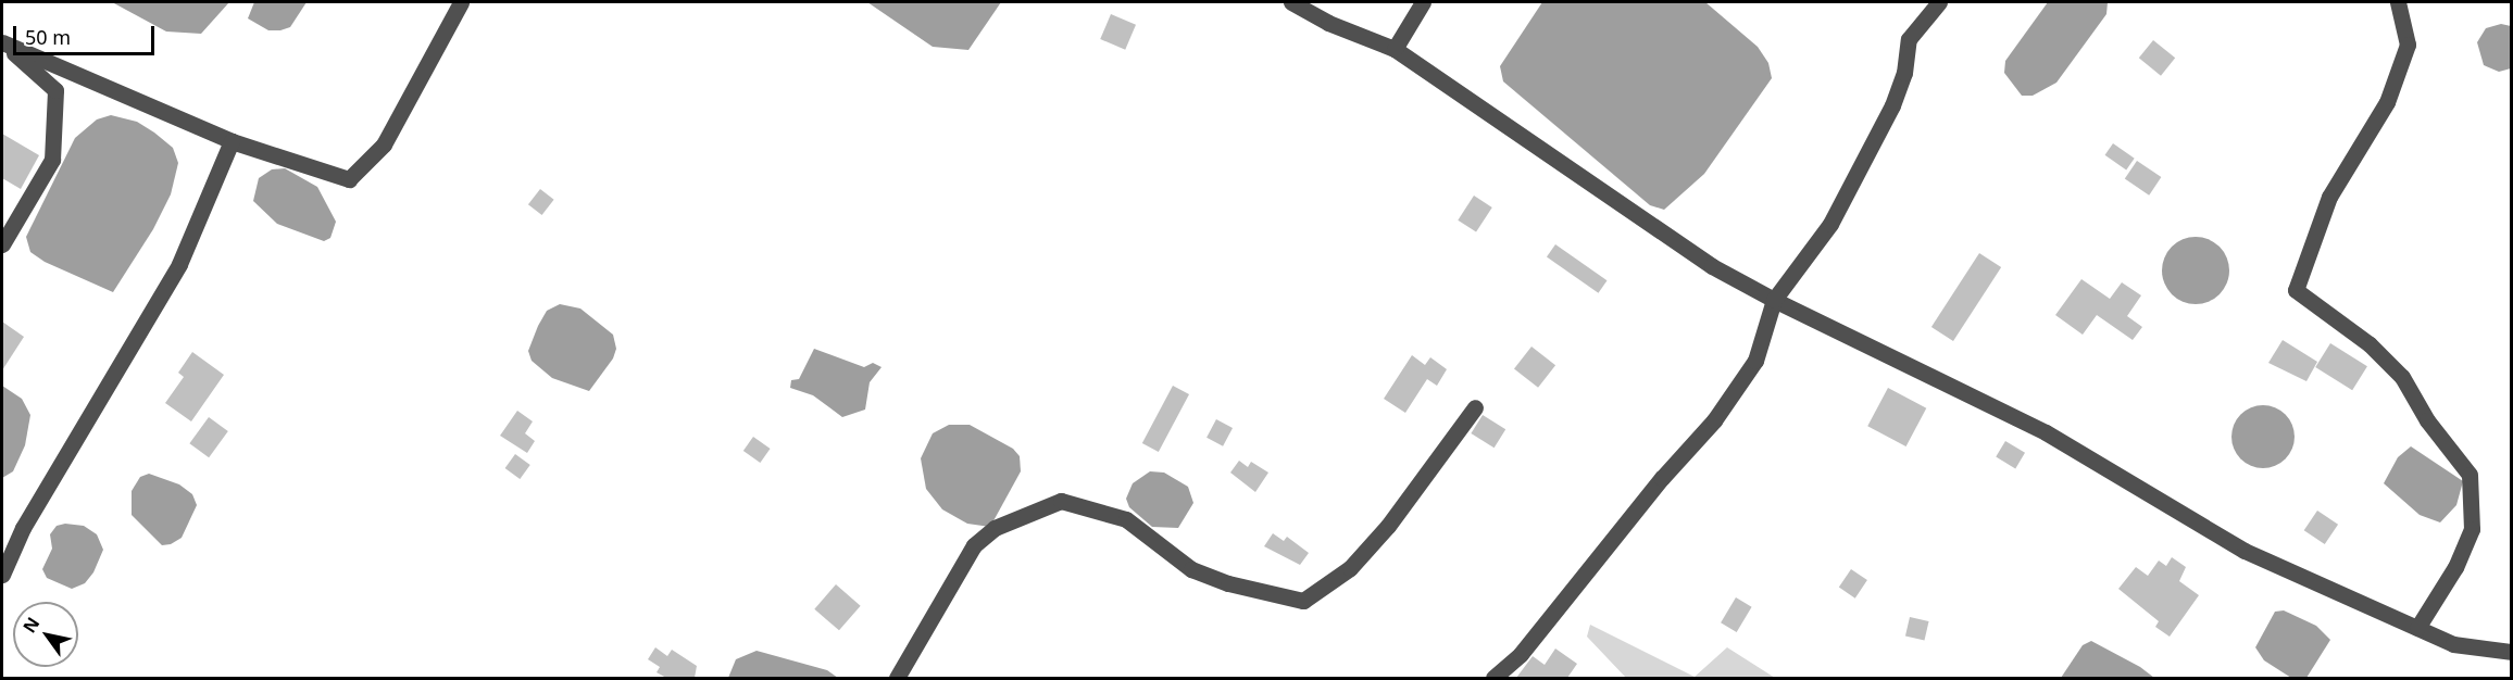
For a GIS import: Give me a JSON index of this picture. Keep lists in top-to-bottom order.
{
  "scale_bar": "50 m",
  "north": "top left"
}
